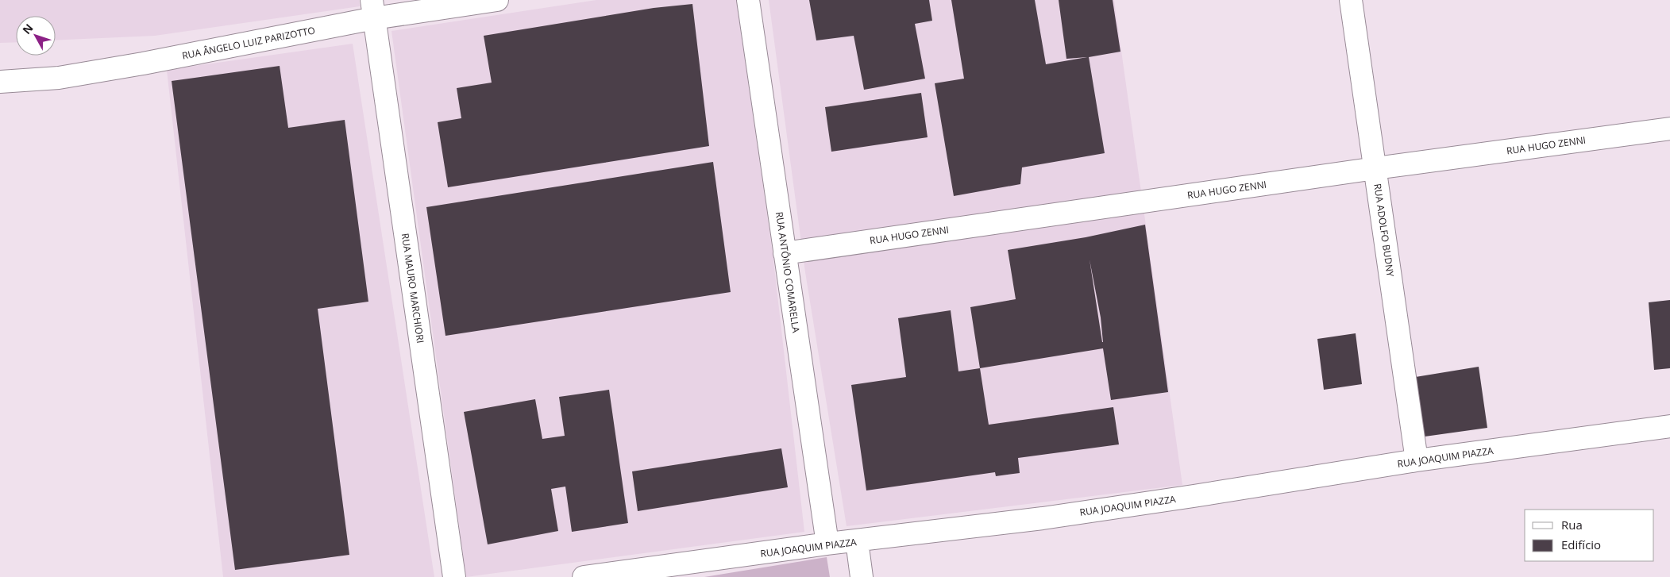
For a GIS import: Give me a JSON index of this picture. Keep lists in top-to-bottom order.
{
  "streets": {
    "street": [
      "RUA ÂNGELO LUIZ PARIZOTTO",
      "RUA HUGO ZENNI",
      "RUA ADOLFO BUDNY",
      "RUA ANTÔNIO COMARELLA",
      "RUA MAURO MARCHIORI",
      "RUA JOAQUIM PIAZZA"
    ]
  },
  "crossings": [
    ["RUA ÂNGELO LUIZ PARIZOTTO", "RUA MAURO MARCHIORI"],
    ["RUA HUGO ZENNI", "RUA ADOLFO BUDNY"],
    ["RUA HUGO ZENNI", "RUA ANTÔNIO COMARELLA"],
    ["RUA ADOLFO BUDNY", "RUA JOAQUIM PIAZZA"],
    ["RUA ANTÔNIO COMARELLA", "RUA JOAQUIM PIAZZA"]
  ],
  "legend": ["Rua", "Edifício"],
  "north": "top left"
}
